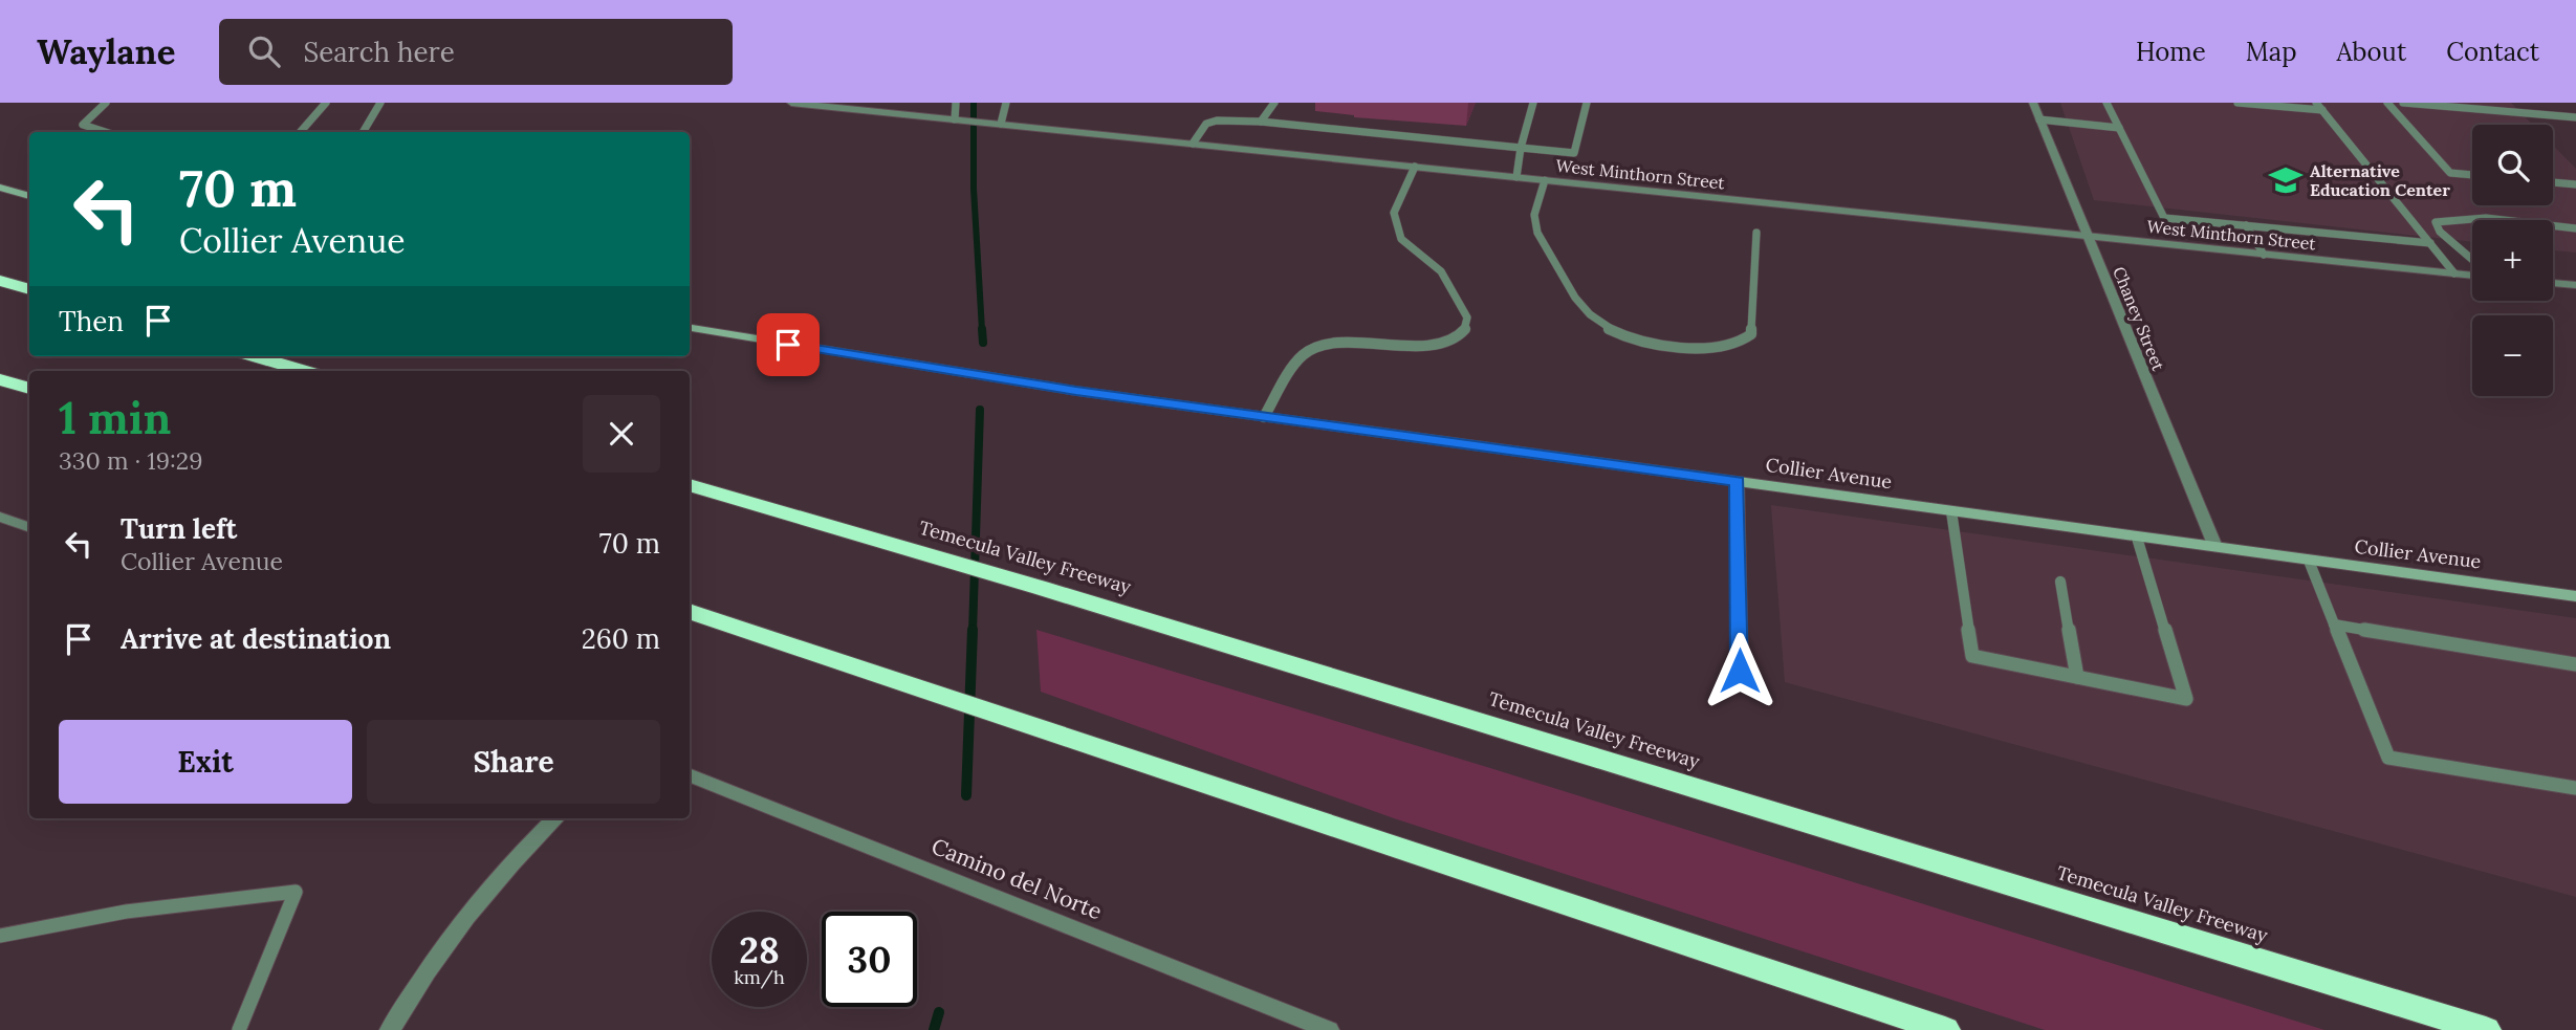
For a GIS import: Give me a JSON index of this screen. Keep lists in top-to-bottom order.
{
  "streets": {
    "highway": ["Temecula Valley Freeway"],
    "main road": ["Collier Avenue"],
    "street": ["West Minthorn Street", "Chaney Street", "Camino del Norte"]
  },
  "crossings": [
    ["West Minthorn Street", "Chaney Street"],
    ["Chaney Street", "Collier Avenue"]
  ],
  "places": {
    "school or university": ["Alternative Education Center"]
  },
  "page": {
    "header": "Waylane",
    "search": "Search here",
    "nav": [
      "Home",
      "Map",
      "About",
      "Contact"
    ],
    "map_buttons": ["+", "−"],
    "turn": ["70 m", "Collier Avenue"],
    "then": "Then",
    "heading": ["1 min", "330 m · 19:29"],
    "list": [
      {
        "name": "Turn left",
        "note": "Collier Avenue",
        "value": "70 m"
      },
      {
        "name": "Arrive at destination",
        "value": "260 m"
      }
    ],
    "buttons": ["Exit", "Share"],
    "speed": "28 km/h",
    "limit": "30"
  }
}
